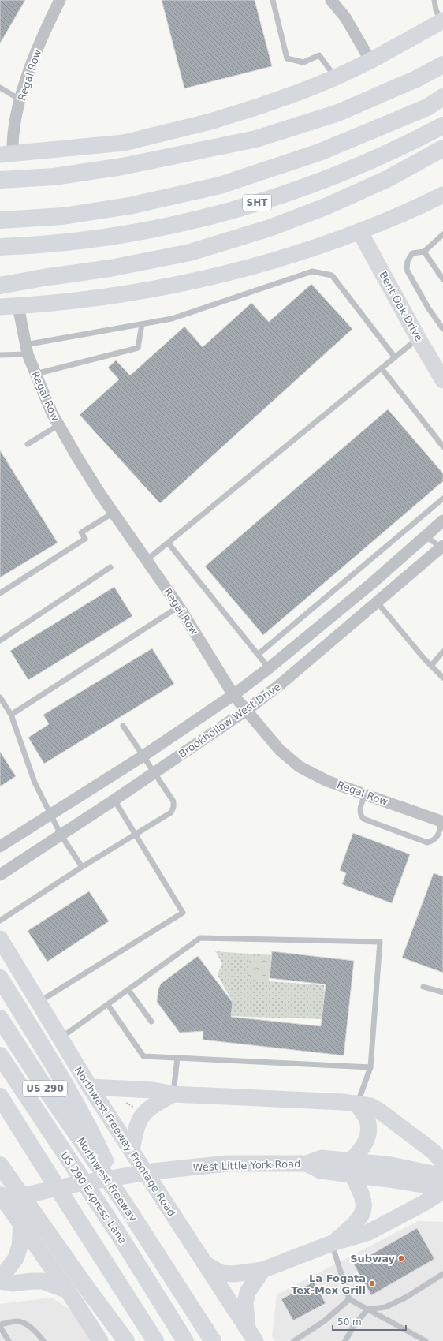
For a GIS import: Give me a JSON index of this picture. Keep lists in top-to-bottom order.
{
  "streets": {
    "highway": [
      "SHT",
      "US 290",
      "Northwest Freeway",
      "US 290 Express Lane"
    ],
    "main road": ["Bent Oak Drive", "Northwest Freeway Frontage Road", "West Little York Road"],
    "street": ["Regal Row", "Brookhollow West Drive"]
  },
  "crossings": [
    ["Regal Row", "Brookhollow West Drive"]
  ],
  "places": ["Subway", "La Fogata Tex-Mex Grill"],
  "scale_bar": "50 m"
}
